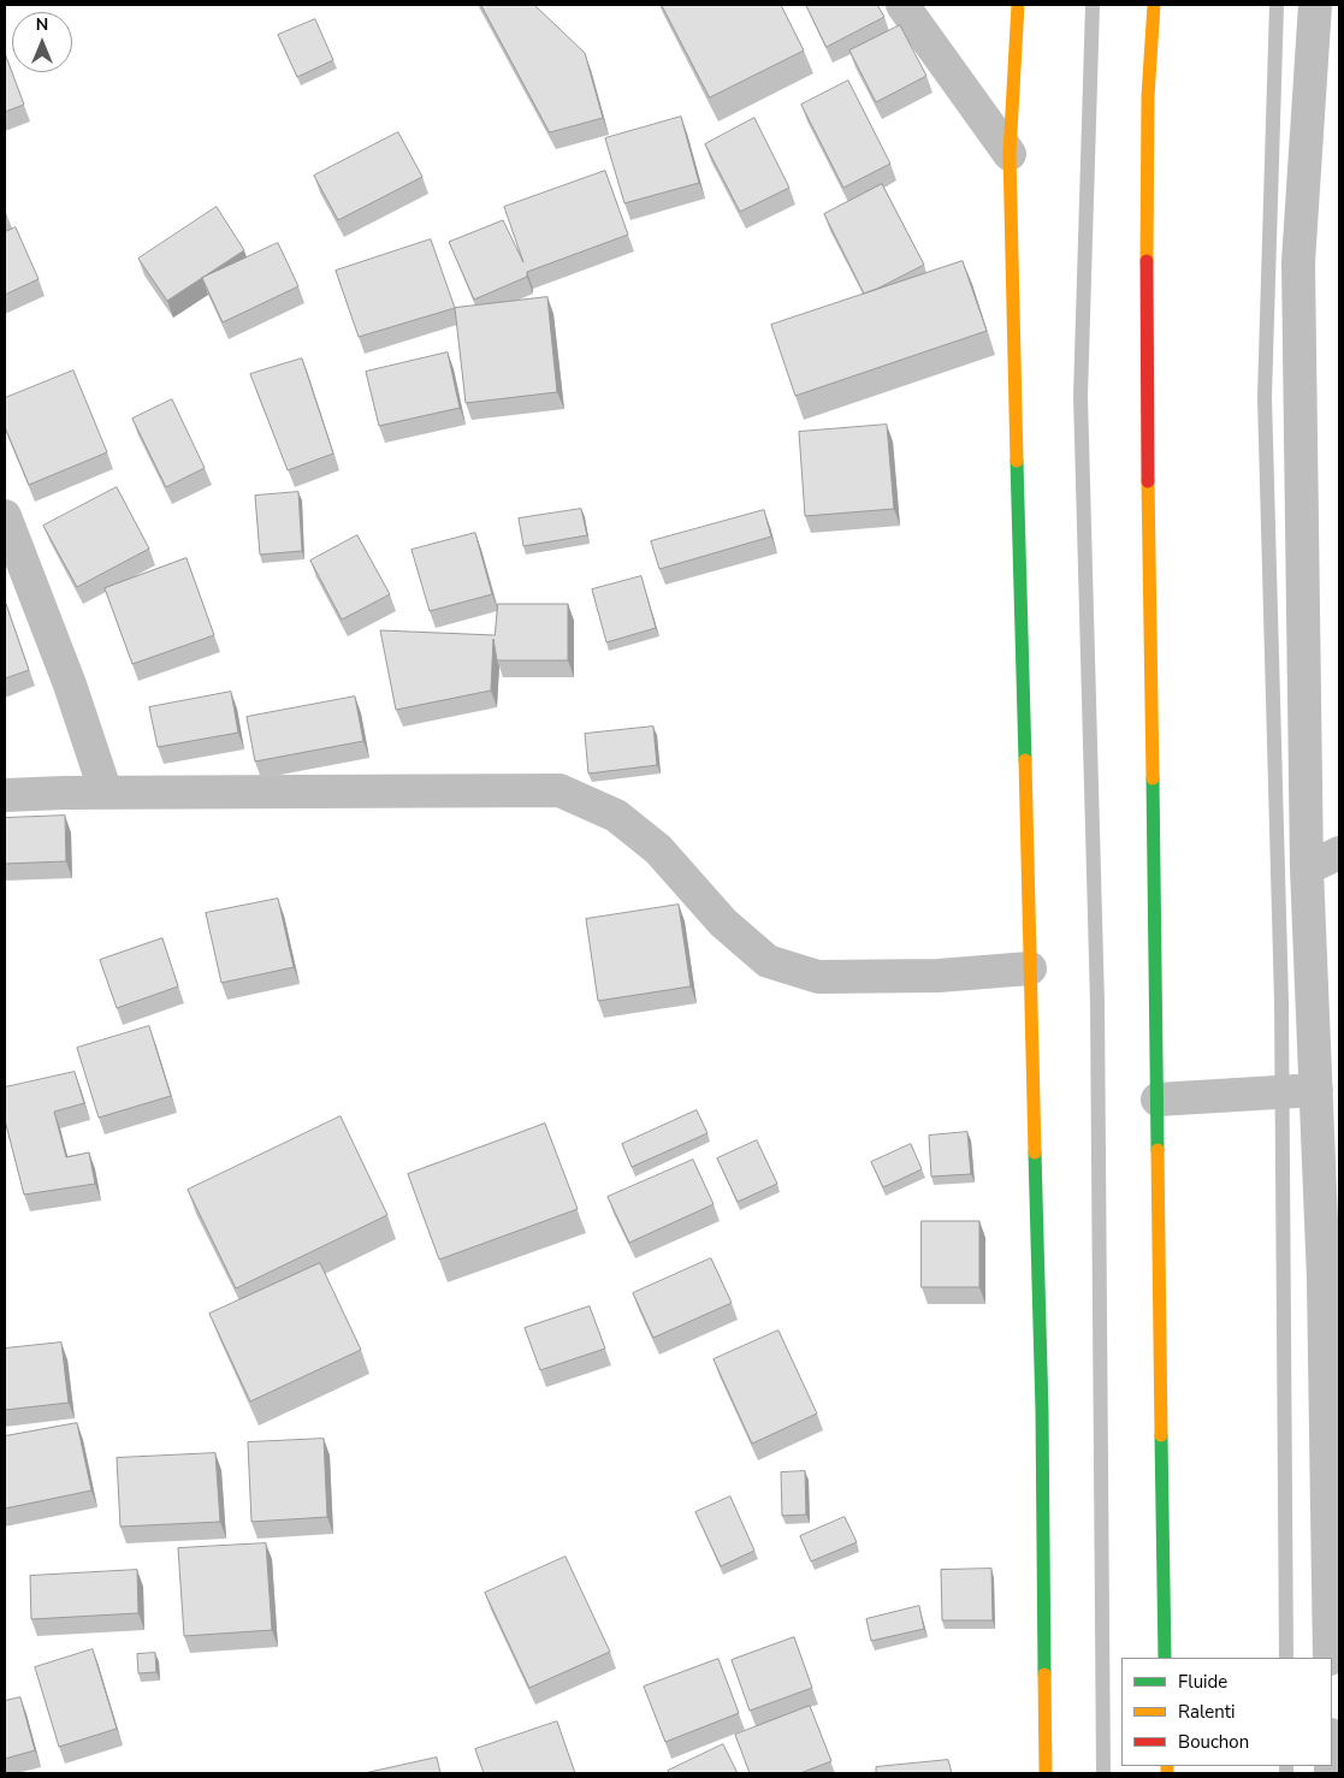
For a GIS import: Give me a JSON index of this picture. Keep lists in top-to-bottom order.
{
  "legend": ["Fluide", "Ralenti", "Bouchon"],
  "north": "top"
}
